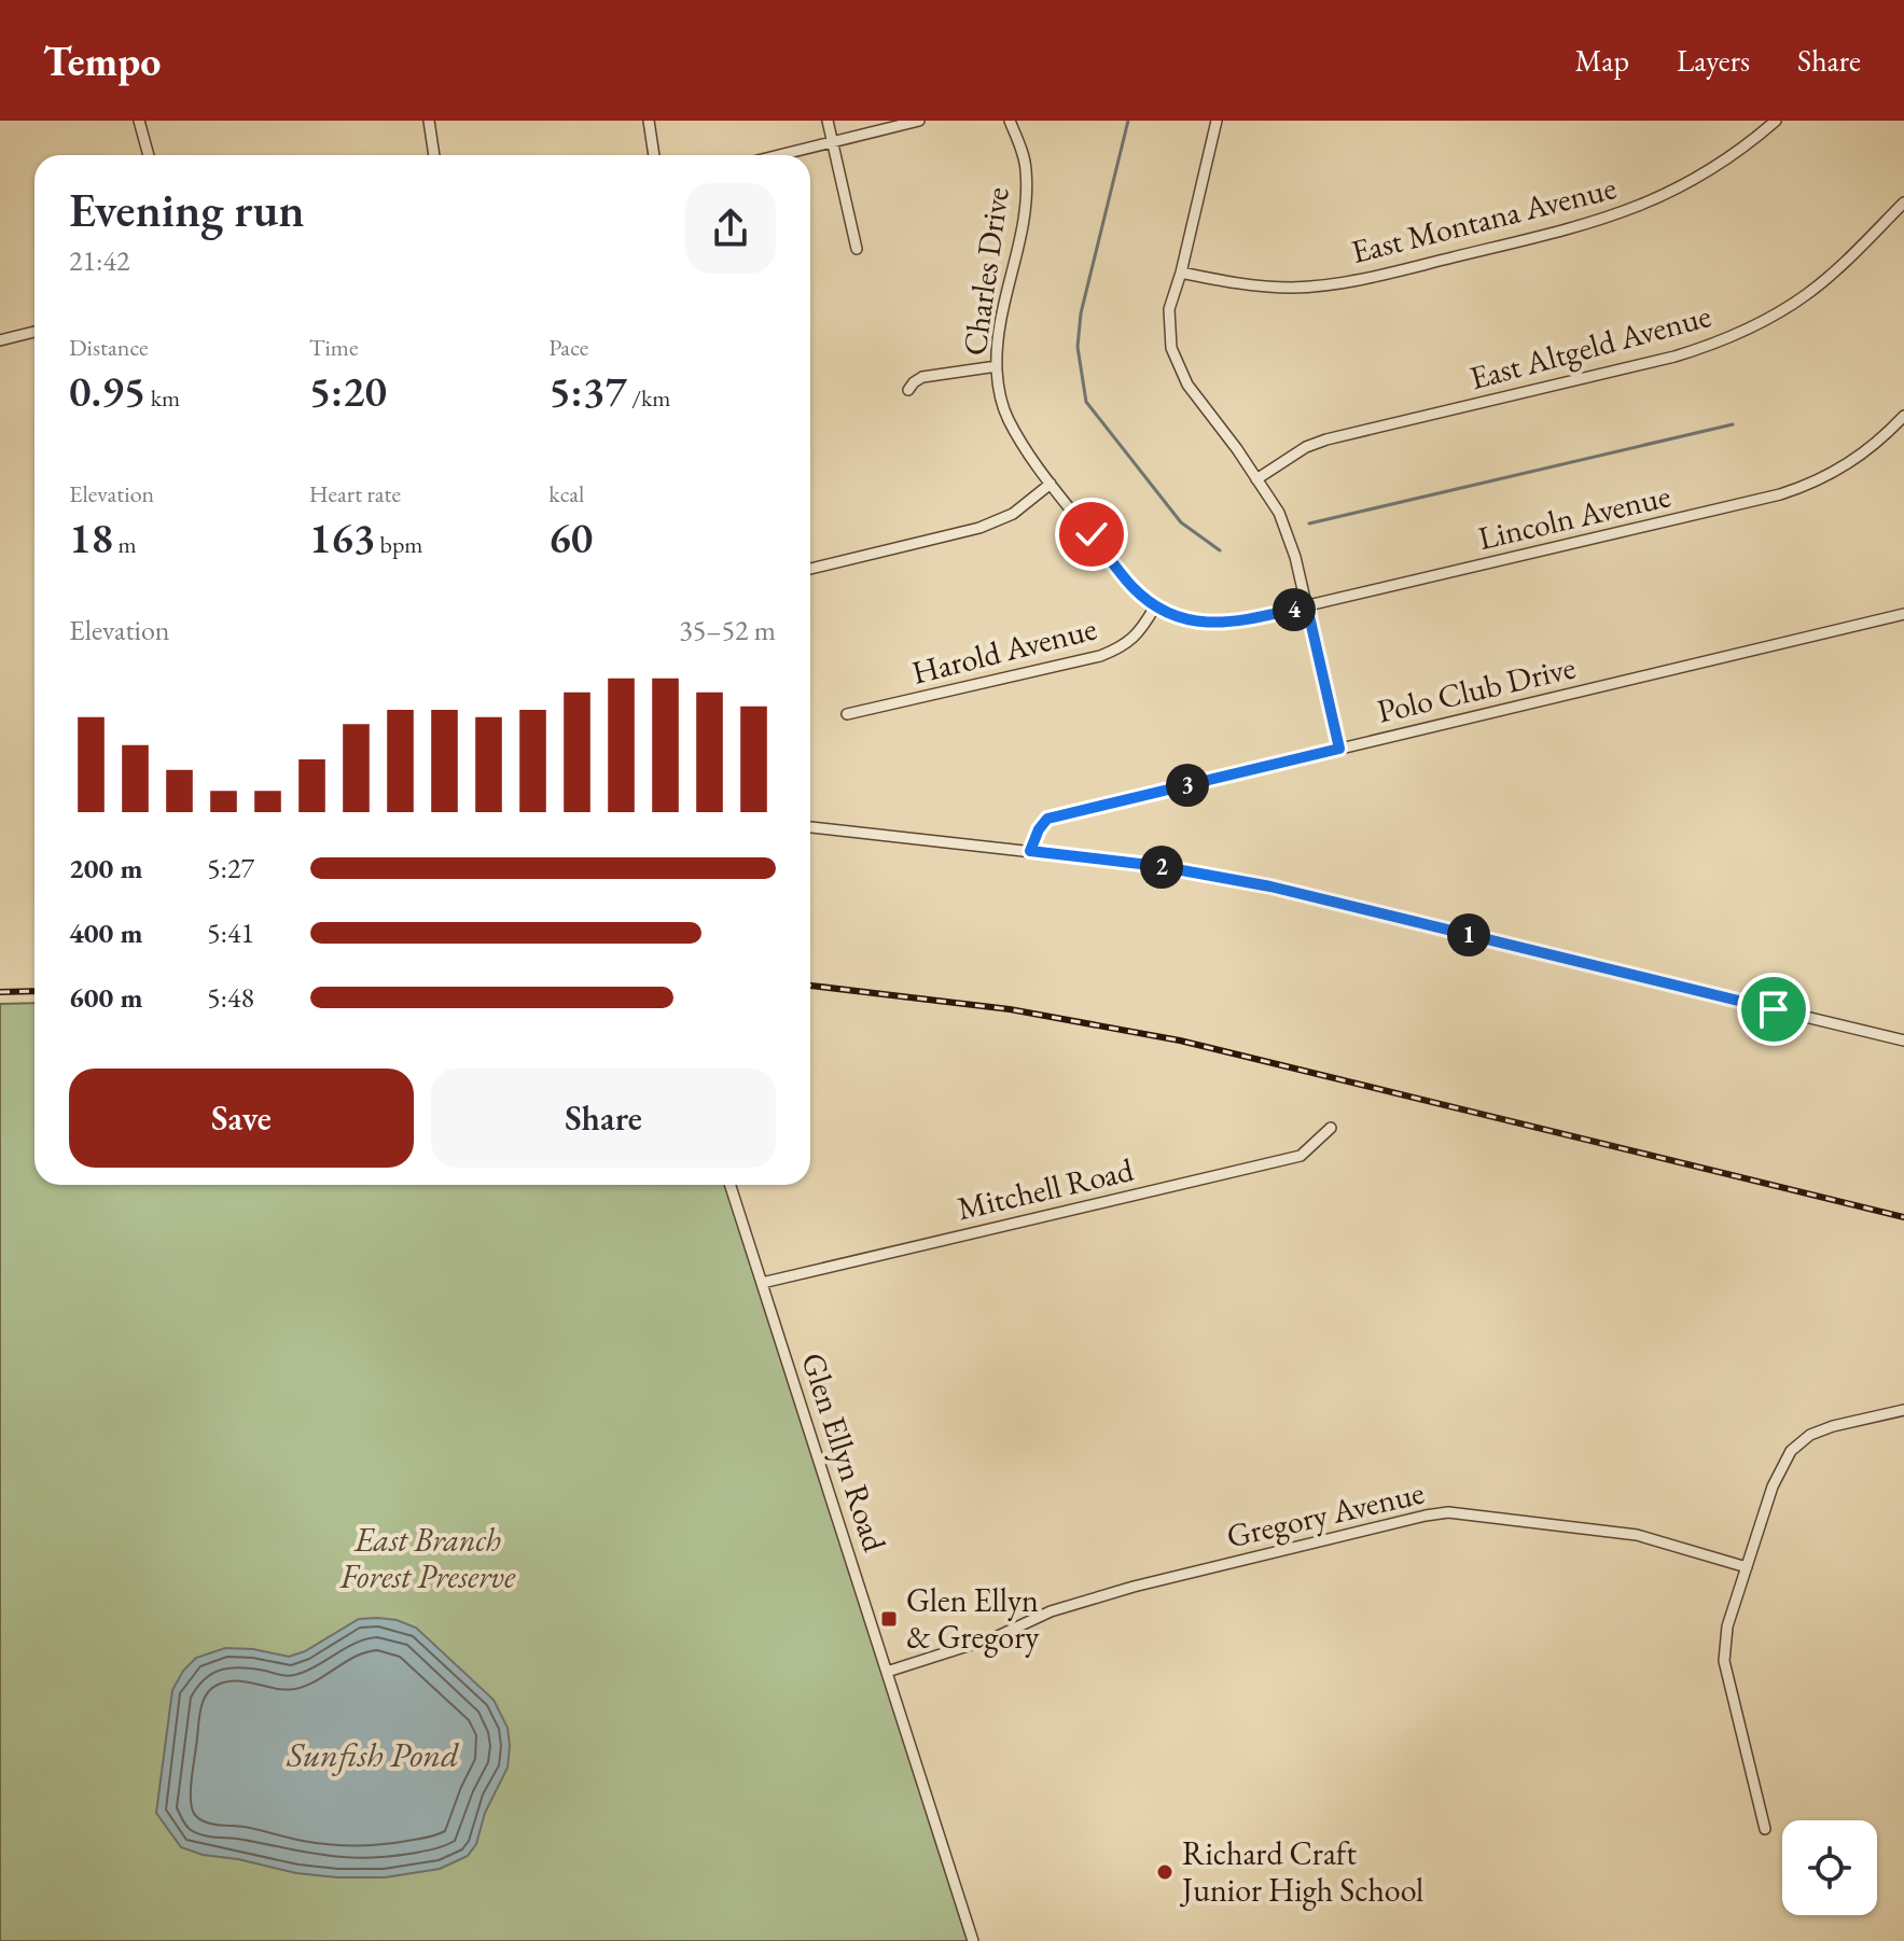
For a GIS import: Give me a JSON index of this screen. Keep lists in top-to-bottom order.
{
  "streets": {
    "street": [
      "East Montana Avenue",
      "Charles Drive",
      "East Altgeld Avenue",
      "Lincoln Avenue",
      "Harold Avenue",
      "Polo Club Drive",
      "Mitchell Road",
      "Glen Ellyn Road",
      "Gregory Avenue"
    ]
  },
  "crossings": [
    ["Charles Drive", "Lincoln Avenue"],
    ["Charles Drive", "Harold Avenue"],
    ["Mitchell Road", "Glen Ellyn Road"],
    ["Glen Ellyn Road", "Gregory Avenue"]
  ],
  "water": ["Sunfish Pond"],
  "parks": ["East Branch Forest Preserve"],
  "places": {
    "transit": ["Glen Ellyn & Gregory"],
    "other": ["Richard Craft Junior High School"]
  },
  "page": {
    "header": "Tempo",
    "nav": ["Map", "Layers", "Share"],
    "heading": ["Evening run", "21:42"],
    "stats": [
      ["Distance", "0.95 km"],
      ["Time", "5:20"],
      ["Pace", "5:37 /km"],
      ["Elevation", "18 m"],
      ["Heart rate", "163 bpm"],
      ["kcal", "60"]
    ],
    "pins": [
      "4",
      "3",
      "2",
      "1"
    ],
    "chart": ["Elevation", "35–52 m"],
    "list": [
      {
        "name": "200 m",
        "note": "5:27"
      },
      {
        "name": "400 m",
        "note": "5:41"
      },
      {
        "name": "600 m",
        "note": "5:48"
      }
    ],
    "buttons": ["Save", "Share"]
  }
}
